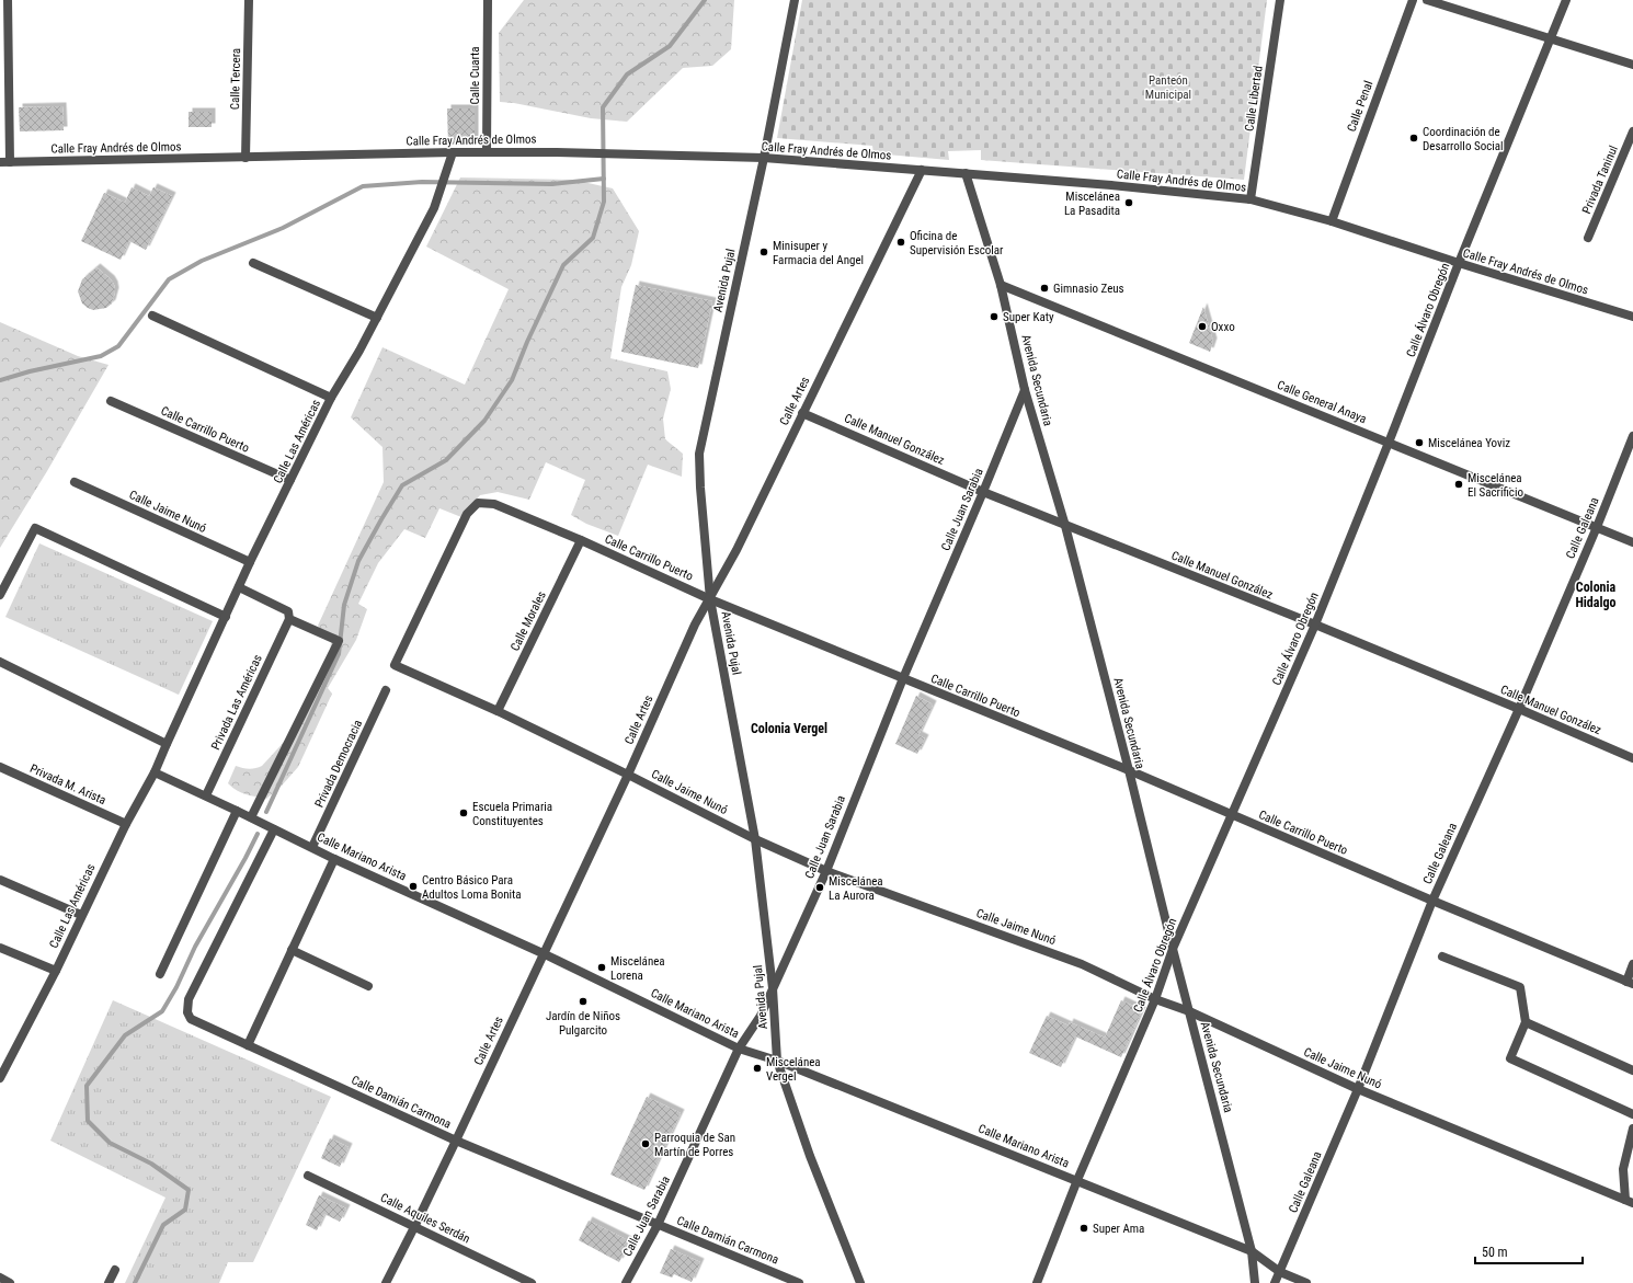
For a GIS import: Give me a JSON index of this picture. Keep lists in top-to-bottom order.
{
  "streets": {
    "street": [
      "Calle Cuarta",
      "Calle Tercera",
      "Calle Libertad",
      "Calle Penal",
      "Calle Fray Andrés de Olmos",
      "Privada Taninul",
      "Avenida Pujal",
      "Calle Álvaro Obregón",
      "Avenida Secundaria",
      "Calle Artes",
      "Calle General Anaya",
      "Calle Carrillo Puerto",
      "Calle Manuel González",
      "Calle Las Américas",
      "Calle Juan Sarabia",
      "Calle Jaime Nunó",
      "Calle Galeana",
      "Calle Morales",
      "Privada Las Américas",
      "Privada Democracia",
      "Privada M. Arista",
      "Calle Mariano Arista",
      "Calle Damián Carmona",
      "Calle Aquiles Serdán"
    ]
  },
  "crossings": [
    ["Calle Cuarta", "Calle Fray Andrés de Olmos"],
    ["Calle Tercera", "Calle Fray Andrés de Olmos"],
    ["Calle Libertad", "Calle Fray Andrés de Olmos"],
    ["Calle Penal", "Calle Fray Andrés de Olmos"],
    ["Calle Fray Andrés de Olmos", "Avenida Pujal"],
    ["Calle Fray Andrés de Olmos", "Calle Álvaro Obregón"],
    ["Calle Fray Andrés de Olmos", "Avenida Secundaria"],
    ["Calle Fray Andrés de Olmos", "Calle Artes"],
    ["Calle Fray Andrés de Olmos", "Calle Las Américas"],
    ["Avenida Pujal", "Calle Artes"],
    ["Avenida Pujal", "Calle Carrillo Puerto"],
    ["Avenida Pujal", "Calle Juan Sarabia"],
    ["Avenida Pujal", "Calle Jaime Nunó"],
    ["Avenida Pujal", "Calle Mariano Arista"],
    ["Calle Álvaro Obregón", "Avenida Secundaria"],
    ["Calle Álvaro Obregón", "Calle General Anaya"],
    ["Calle Álvaro Obregón", "Calle Carrillo Puerto"],
    ["Calle Álvaro Obregón", "Calle Manuel González"],
    ["Calle Álvaro Obregón", "Calle Jaime Nunó"],
    ["Calle Álvaro Obregón", "Calle Mariano Arista"],
    ["Avenida Secundaria", "Calle General Anaya"],
    ["Avenida Secundaria", "Calle Carrillo Puerto"],
    ["Avenida Secundaria", "Calle Manuel González"],
    ["Avenida Secundaria", "Calle Juan Sarabia"],
    ["Avenida Secundaria", "Calle Jaime Nunó"],
    ["Avenida Secundaria", "Calle Mariano Arista"],
    ["Calle Artes", "Calle Carrillo Puerto"],
    ["Calle Artes", "Calle Manuel González"],
    ["Calle Artes", "Calle Jaime Nunó"],
    ["Calle Artes", "Calle Mariano Arista"],
    ["Calle Artes", "Calle Damián Carmona"],
    ["Calle Artes", "Calle Aquiles Serdán"],
    ["Calle General Anaya", "Calle Galeana"],
    ["Calle Carrillo Puerto", "Calle Las Américas"],
    ["Calle Carrillo Puerto", "Calle Juan Sarabia"],
    ["Calle Carrillo Puerto", "Calle Jaime Nunó"],
    ["Calle Carrillo Puerto", "Calle Galeana"],
    ["Calle Carrillo Puerto", "Calle Morales"],
    ["Calle Manuel González", "Calle Juan Sarabia"],
    ["Calle Manuel González", "Calle Galeana"],
    ["Calle Las Américas", "Calle Jaime Nunó"],
    ["Calle Las Américas", "Privada M. Arista"],
    ["Calle Las Américas", "Calle Mariano Arista"],
    ["Calle Juan Sarabia", "Calle Jaime Nunó"],
    ["Calle Juan Sarabia", "Calle Mariano Arista"],
    ["Calle Juan Sarabia", "Calle Damián Carmona"],
    ["Calle Jaime Nunó", "Calle Galeana"],
    ["Calle Jaime Nunó", "Calle Morales"],
    ["Calle Galeana", "Calle Mariano Arista"],
    ["Privada Las Américas", "Calle Mariano Arista"],
    ["Privada Democracia", "Calle Mariano Arista"],
    ["Calle Mariano Arista", "Calle Damián Carmona"]
  ],
  "districts": ["Colonia Hidalgo", "Colonia Vergel"],
  "parks": ["Panteón Municipal"],
  "places": [
    "Coordinación de Desarrollo Social",
    "Miscelánea La Pasadita",
    "Oficina de Supervisión Escolar",
    "Minisuper y Farmacia del Angel",
    "Gimnasio Zeus",
    "Super Katy",
    "Oxxo",
    "Miscelánea Yoviz",
    "Miscelánea El Sacrificio",
    "Escuela Primaria Constituyentes",
    "Centro Básico Para Adultos Loma Bonita",
    "Miscelánea La Aurora",
    "Miscelánea Lorena",
    "Jardín de Niños Pulgarcito",
    "Miscelánea Vergel",
    "Parroquia de San Martín de Porres",
    "Super Ama"
  ],
  "scale_bar": "50 m"
}
